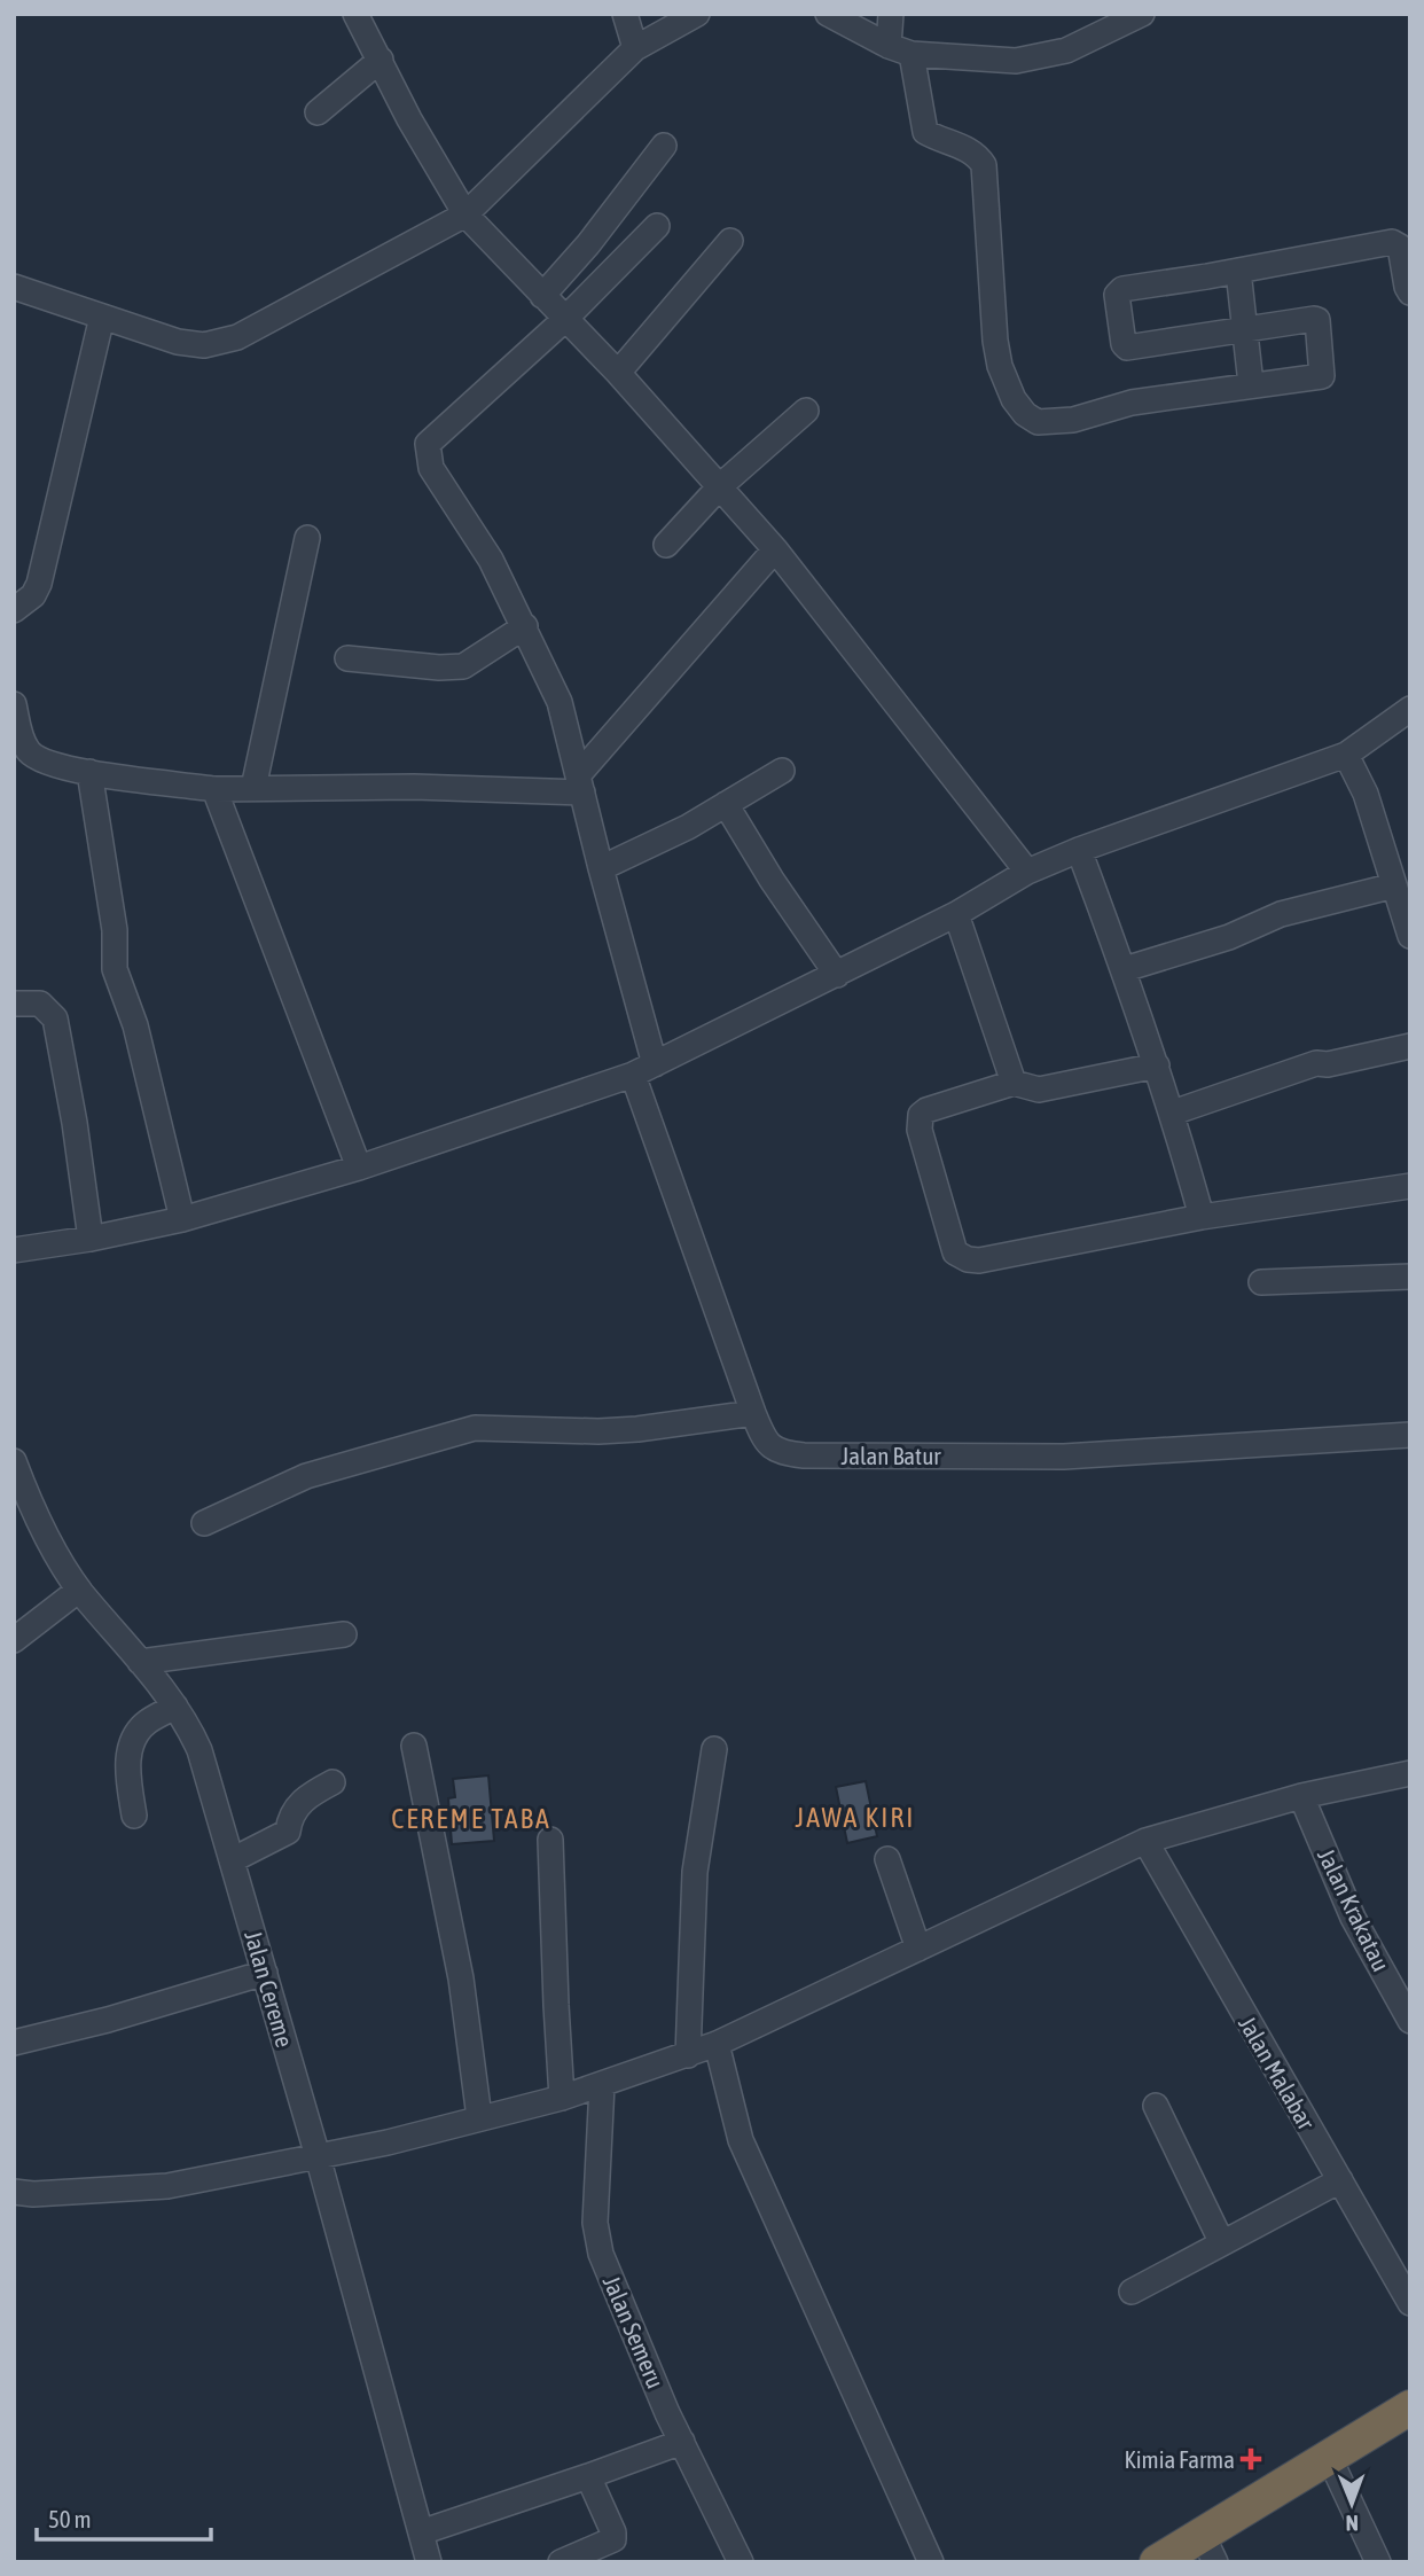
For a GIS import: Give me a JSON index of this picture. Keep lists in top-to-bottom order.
{
  "streets": {
    "street": [
      "Jalan Batur",
      "Jalan Krakatau",
      "Jalan Cereme",
      "Jalan Malabar",
      "Jalan Semeru"
    ]
  },
  "districts": ["JAWA KIRI", "CEREME TABA"],
  "places": {
    "health": ["Kimia Farma"]
  },
  "scale_bar": "50 m",
  "north": "bottom"
}
